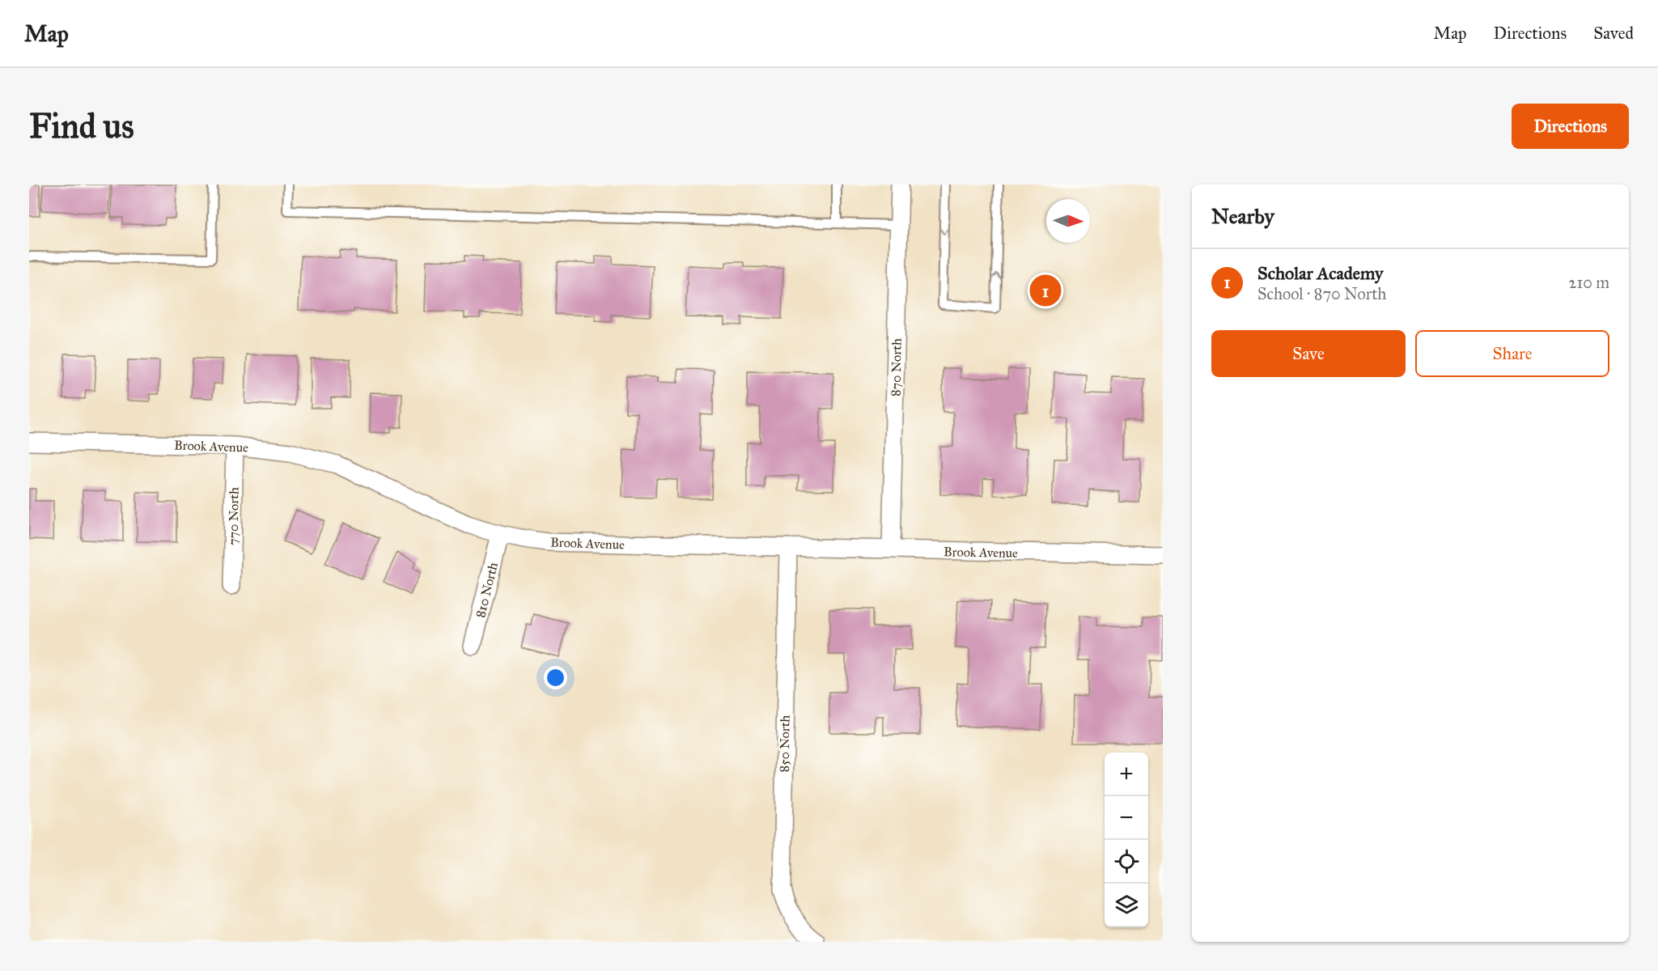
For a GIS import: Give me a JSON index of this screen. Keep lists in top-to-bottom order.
{
  "streets": {
    "street": [
      "870 North",
      "Brook Avenue",
      "770 North",
      "810 North",
      "850 North"
    ]
  },
  "crossings": [
    ["870 North", "Brook Avenue"],
    ["Brook Avenue", "770 North"],
    ["Brook Avenue", "810 North"],
    ["Brook Avenue", "850 North"]
  ],
  "north": "right",
  "page": {
    "header": "Map",
    "nav": ["Map", "Directions", "Saved"],
    "buttons": [
      "Directions",
      ["Save", "Share"]
    ],
    "title": "Find us",
    "heading": "Nearby",
    "list": [
      {
        "mark": "1",
        "name": "Scholar Academy",
        "note": "School · 870 North",
        "value": "210 m"
      }
    ],
    "pins": "1",
    "map_buttons": ["+", "−"]
  }
}
